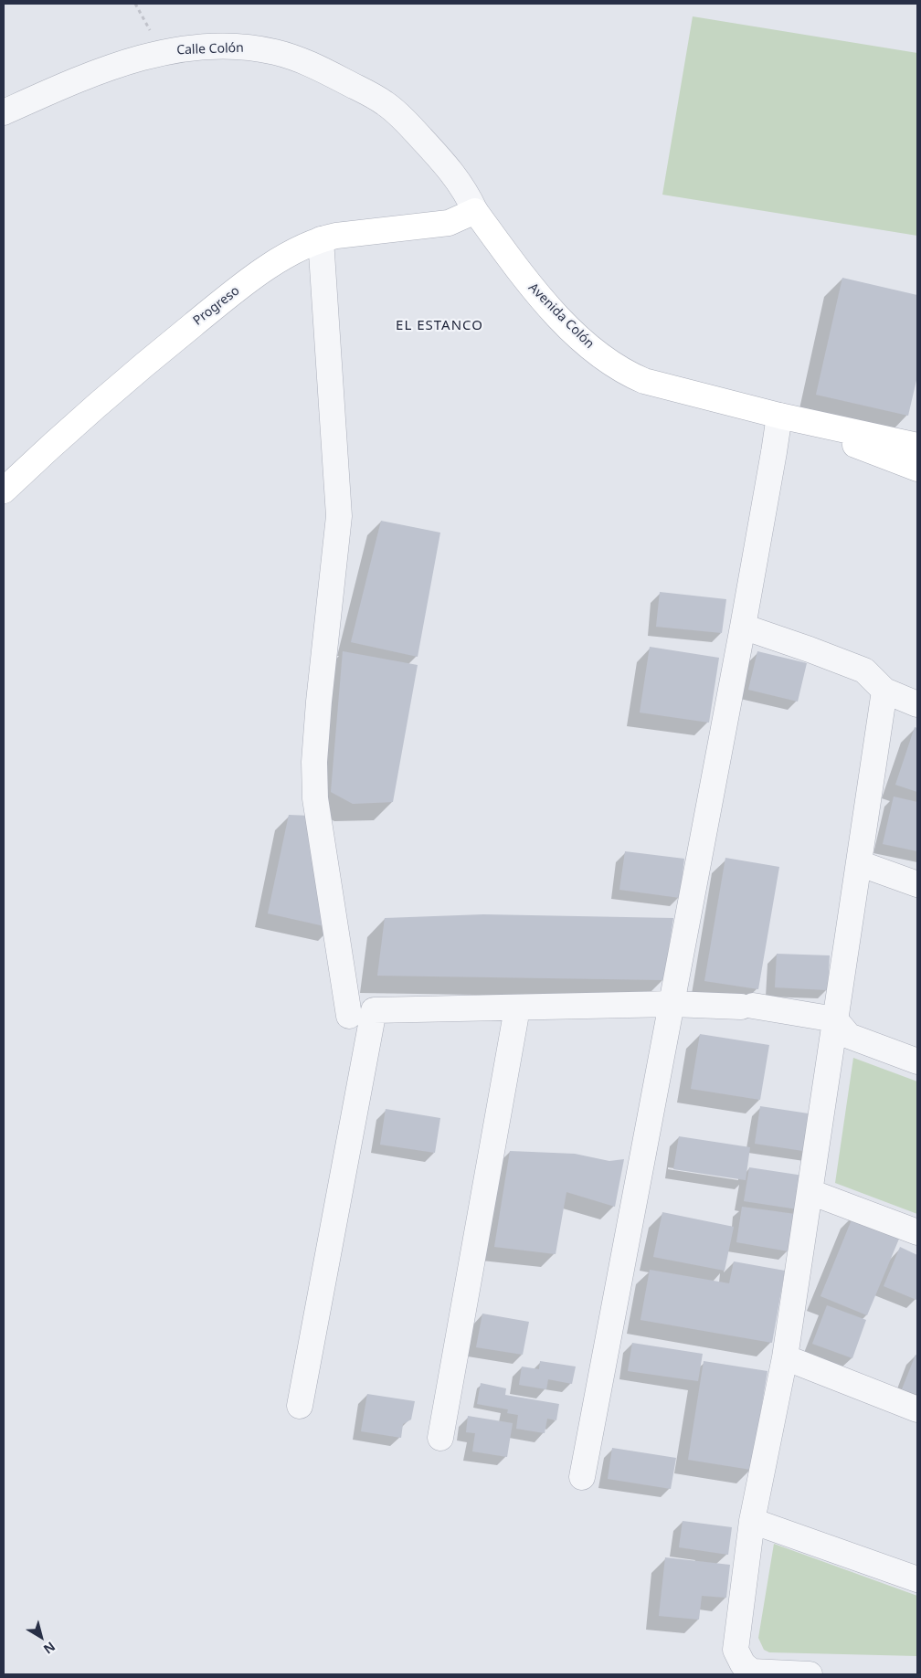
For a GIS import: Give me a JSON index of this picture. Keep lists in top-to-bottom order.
{
  "streets": {
    "main road": ["Progreso", "Avenida Colón"],
    "street": ["Calle Colón"]
  },
  "crossings": [
    ["Calle Colón", "Progreso"],
    ["Calle Colón", "Avenida Colón"],
    ["Progreso", "Avenida Colón"]
  ],
  "districts": ["EL ESTANCO"],
  "north": "bottom right"
}
